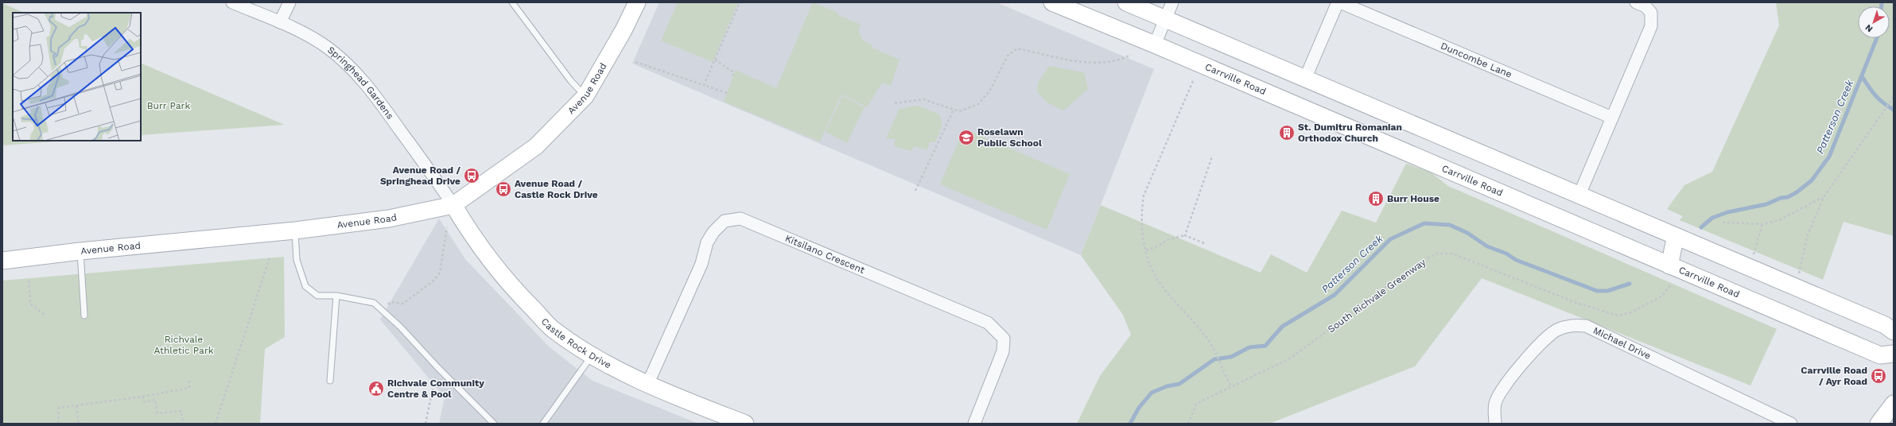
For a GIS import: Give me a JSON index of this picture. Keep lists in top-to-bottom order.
{
  "streets": {
    "main road": ["Carrville Road", "Avenue Road", "Castle Rock Drive"],
    "street": [
      "Duncombe Lane",
      "Springhead Gardens",
      "Kitsilano Crescent",
      "Michael Drive"
    ],
    "path": ["South Richvale Greenway"]
  },
  "crossings": [
    ["Springhead Gardens", "Avenue Road"],
    ["Springhead Gardens", "Castle Rock Drive"],
    ["Avenue Road", "Castle Rock Drive"],
    ["Kitsilano Crescent", "Castle Rock Drive"]
  ],
  "water": ["Patterson Creek"],
  "parks": ["Burr Park", "Richvale Athletic Park"],
  "places": {
    "building": ["St. Dumitru Romanian Orthodox Church", "Burr House"],
    "school or university": ["Roselawn Public School"],
    "bus stop": ["Avenue Road / Springhead Drive", "Avenue Road / Castle Rock Drive", "Carrville Road / Ayr Road"],
    "public building": ["Richvale Community Centre & Pool"]
  },
  "north": "bottom left"
}
